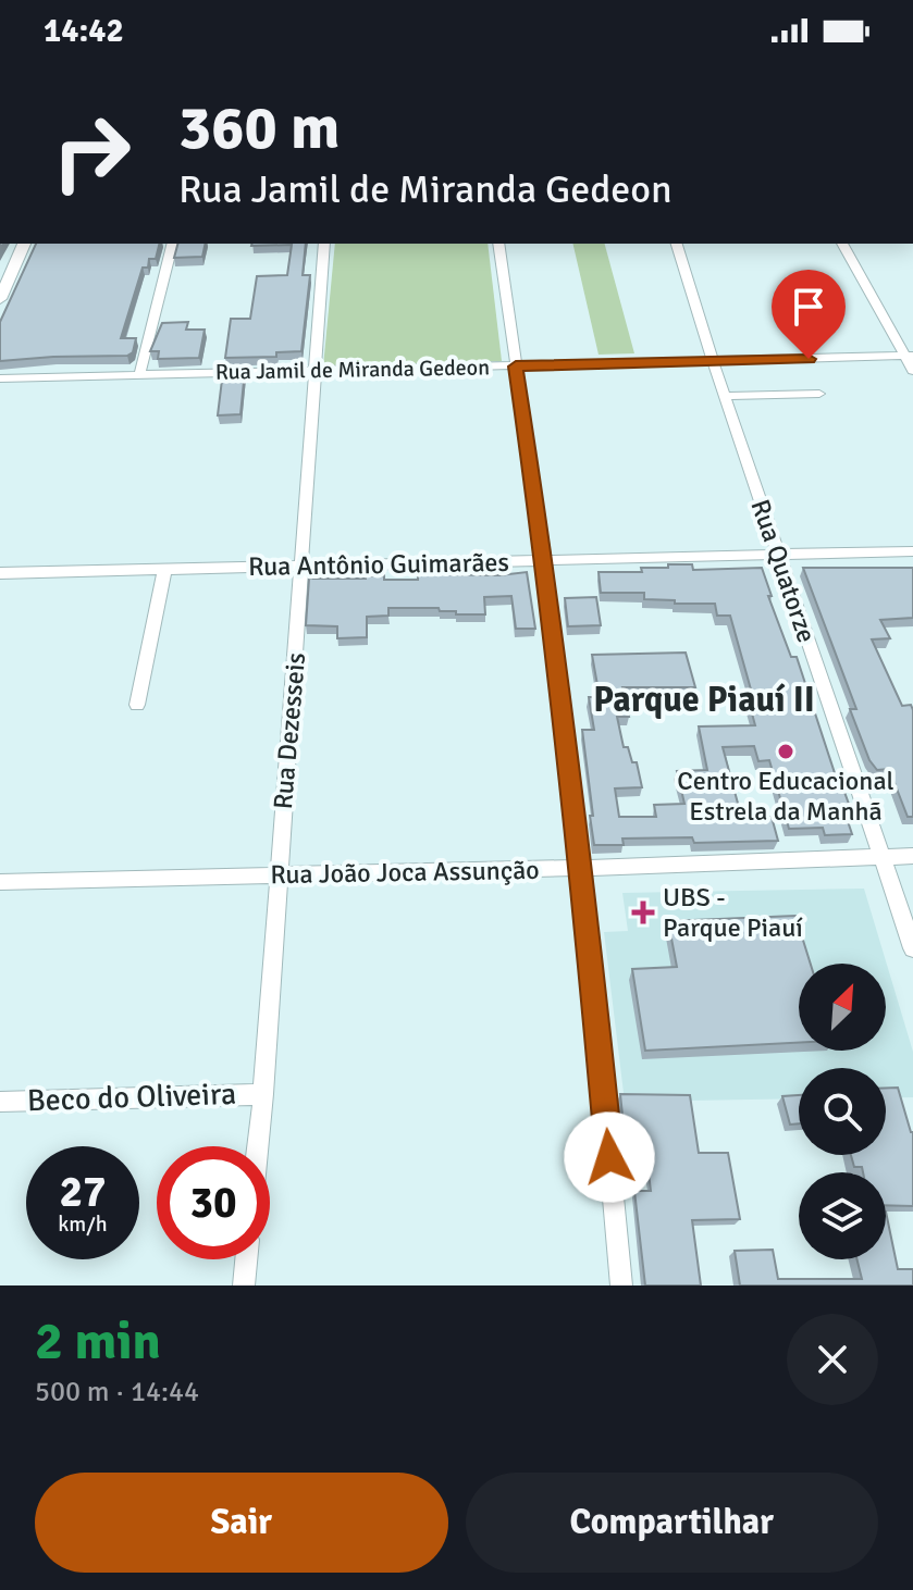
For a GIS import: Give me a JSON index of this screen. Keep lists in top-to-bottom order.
{
  "streets": {
    "street": [
      "Rua Jamil de Miranda Gedeon",
      "Rua Antônio Guimarães",
      "Rua Quatorze",
      "Rua Dezesseis",
      "Rua João Joca Assunção",
      "Beco do Oliveira"
    ]
  },
  "crossings": [
    ["Rua Jamil de Miranda Gedeon", "Rua Quatorze"],
    ["Rua Jamil de Miranda Gedeon", "Rua Dezesseis"],
    ["Rua Antônio Guimarães", "Rua Quatorze"],
    ["Rua Antônio Guimarães", "Rua Dezesseis"],
    ["Rua Quatorze", "Rua João Joca Assunção"],
    ["Rua Dezesseis", "Rua João Joca Assunção"],
    ["Rua Dezesseis", "Beco do Oliveira"]
  ],
  "districts": ["Parque Piauí II"],
  "places": {
    "other": ["Centro Educacional Estrela da Manhã"],
    "health": ["UBS - Parque Piauí"]
  },
  "north": "top right",
  "page": {
    "status": "14:42",
    "turn": ["360 m", "Rua Jamil de Miranda Gedeon"],
    "speed": "27 km/h",
    "limit": "30",
    "heading": ["2 min", "500 m · 14:44"],
    "buttons": ["Sair", "Compartilhar"]
  }
}
